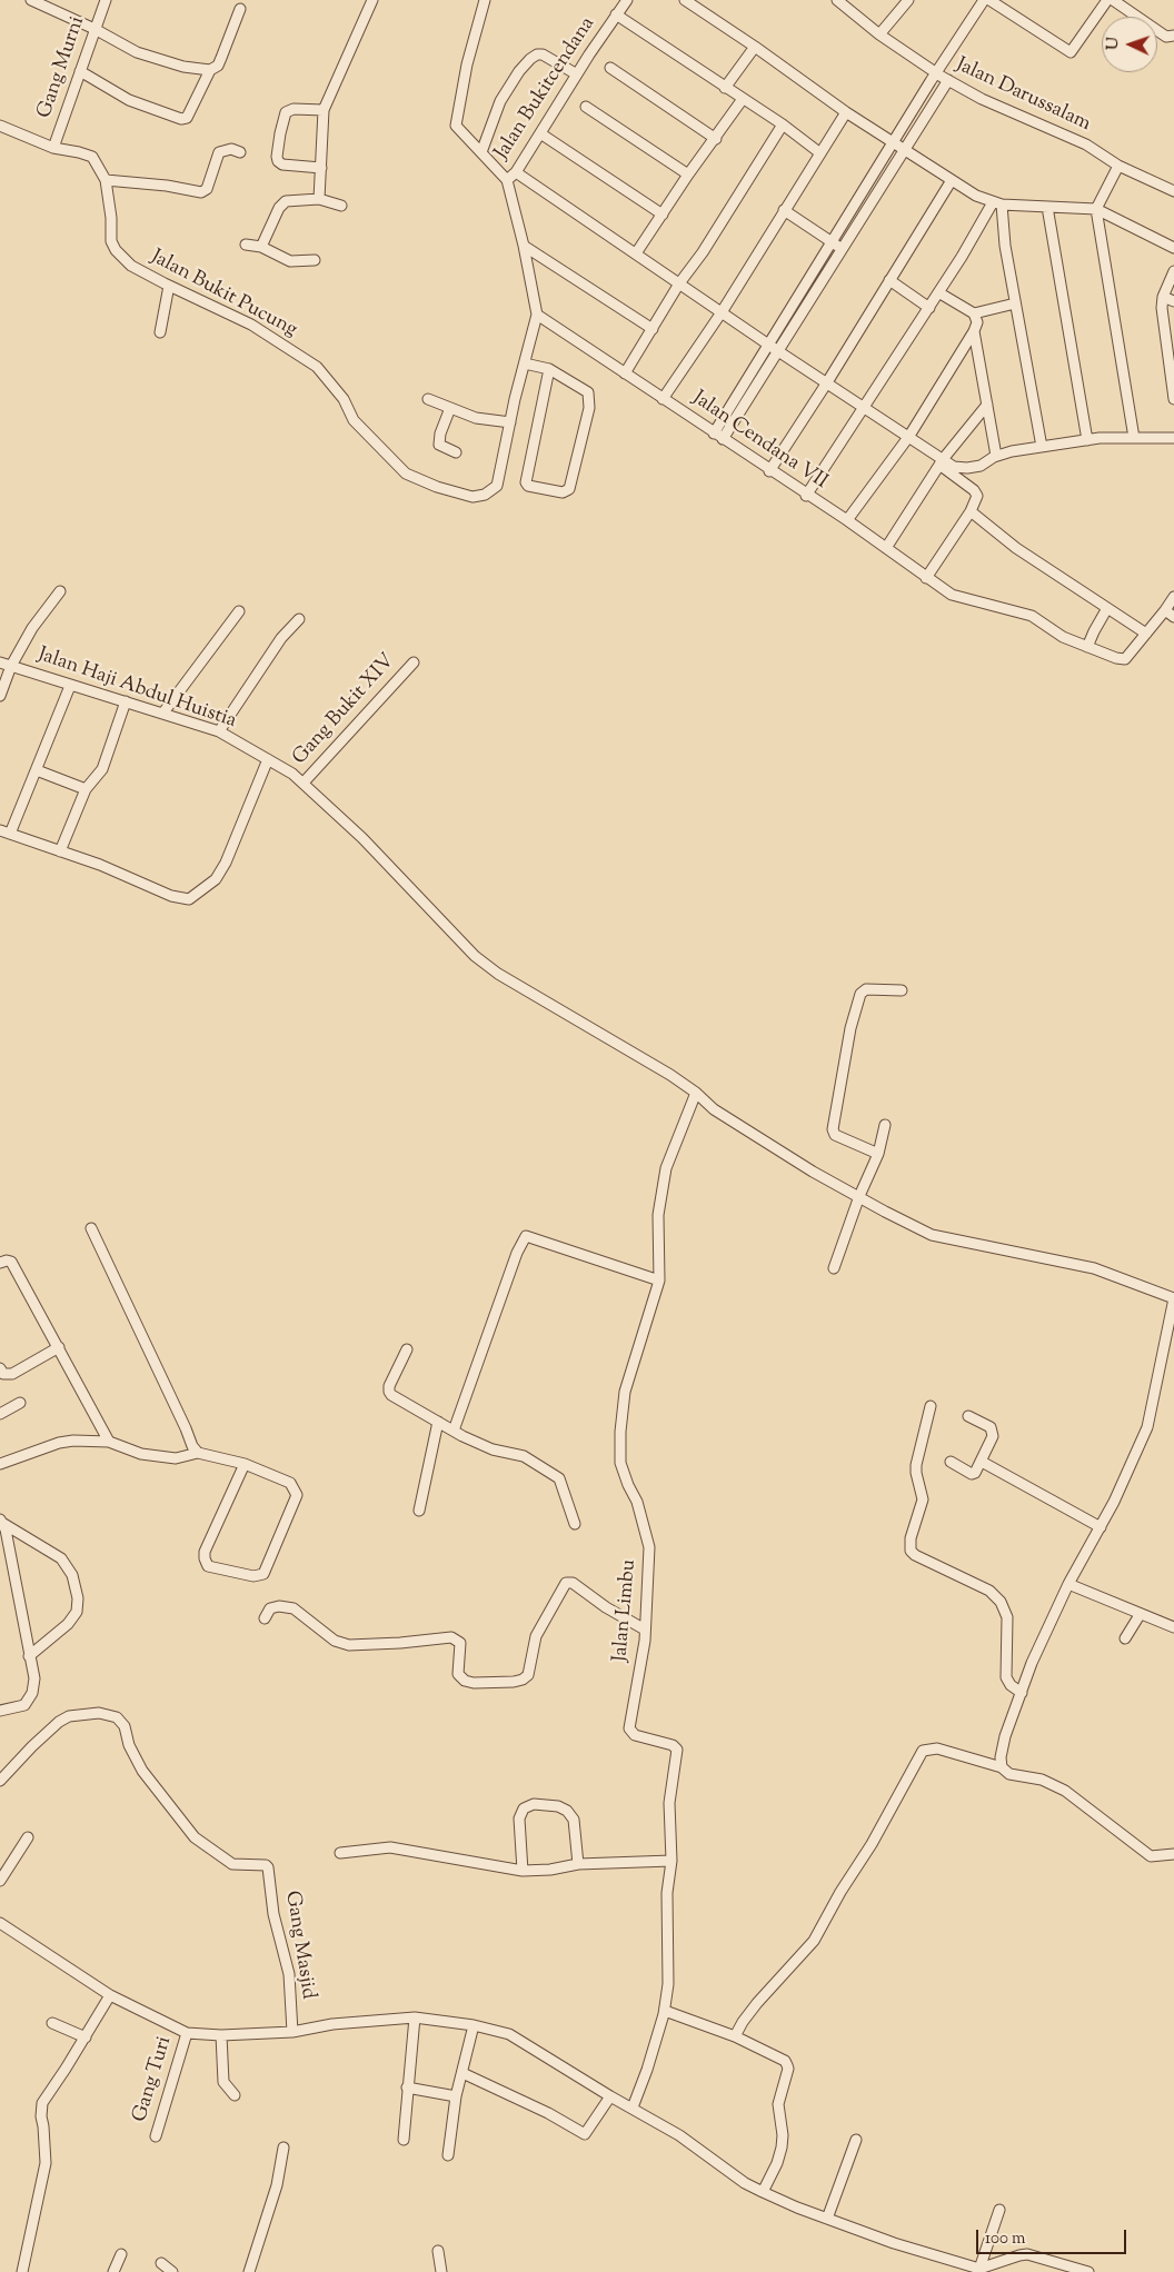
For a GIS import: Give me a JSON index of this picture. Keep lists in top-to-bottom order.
{
  "streets": {
    "street": [
      "Gang Murni",
      "Jalan Bukitcendana",
      "Jalan Darussalam",
      "Jalan Bukit Pucung",
      "Jalan Cendana VII",
      "Jalan Haji Abdul Huistia",
      "Gang Bukit XIV",
      "Jalan Limbu",
      "Gang Masjid",
      "Gang Turi"
    ]
  },
  "crossings": [
    ["Gang Murni", "Jalan Bukit Pucung"],
    ["Jalan Bukitcendana", "Jalan Bukit Pucung"],
    ["Jalan Bukitcendana", "Jalan Cendana VII"],
    ["Jalan Haji Abdul Huistia", "Gang Bukit XIV"],
    ["Jalan Haji Abdul Huistia", "Jalan Limbu"]
  ],
  "scale_bar": "100 m",
  "north": "left"
}
